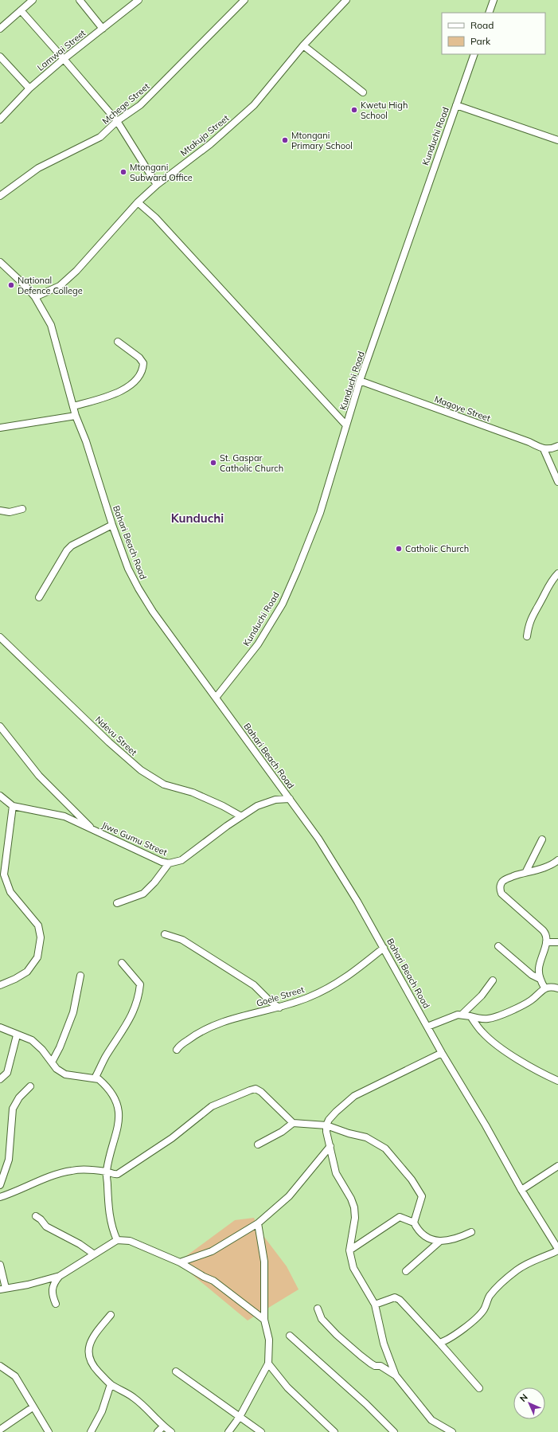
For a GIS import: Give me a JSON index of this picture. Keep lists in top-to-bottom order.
{
  "streets": {
    "street": [
      "Lamwai Street",
      "Mchege Street",
      "Mtakuja Street",
      "Kunduchi Road",
      "Magoye Street",
      "Bahari Beach Road",
      "Ndevu Street",
      "Jiwe Gumu Street",
      "Goele Street"
    ]
  },
  "crossings": [
    ["Mtakuja Street", "Bahari Beach Road"],
    ["Kunduchi Road", "Magoye Street"],
    ["Kunduchi Road", "Bahari Beach Road"],
    ["Bahari Beach Road", "Jiwe Gumu Street"],
    ["Bahari Beach Road", "Goele Street"],
    ["Ndevu Street", "Jiwe Gumu Street"]
  ],
  "districts": ["Kunduchi"],
  "places": [
    "Kwetu High School",
    "Mtongani Primary School",
    "Mtongani Subward Office",
    "National Defence College",
    "St. Gaspar Catholic Church",
    "Catholic Church"
  ],
  "legend": ["Road", "Park"],
  "north": "top left"
}
